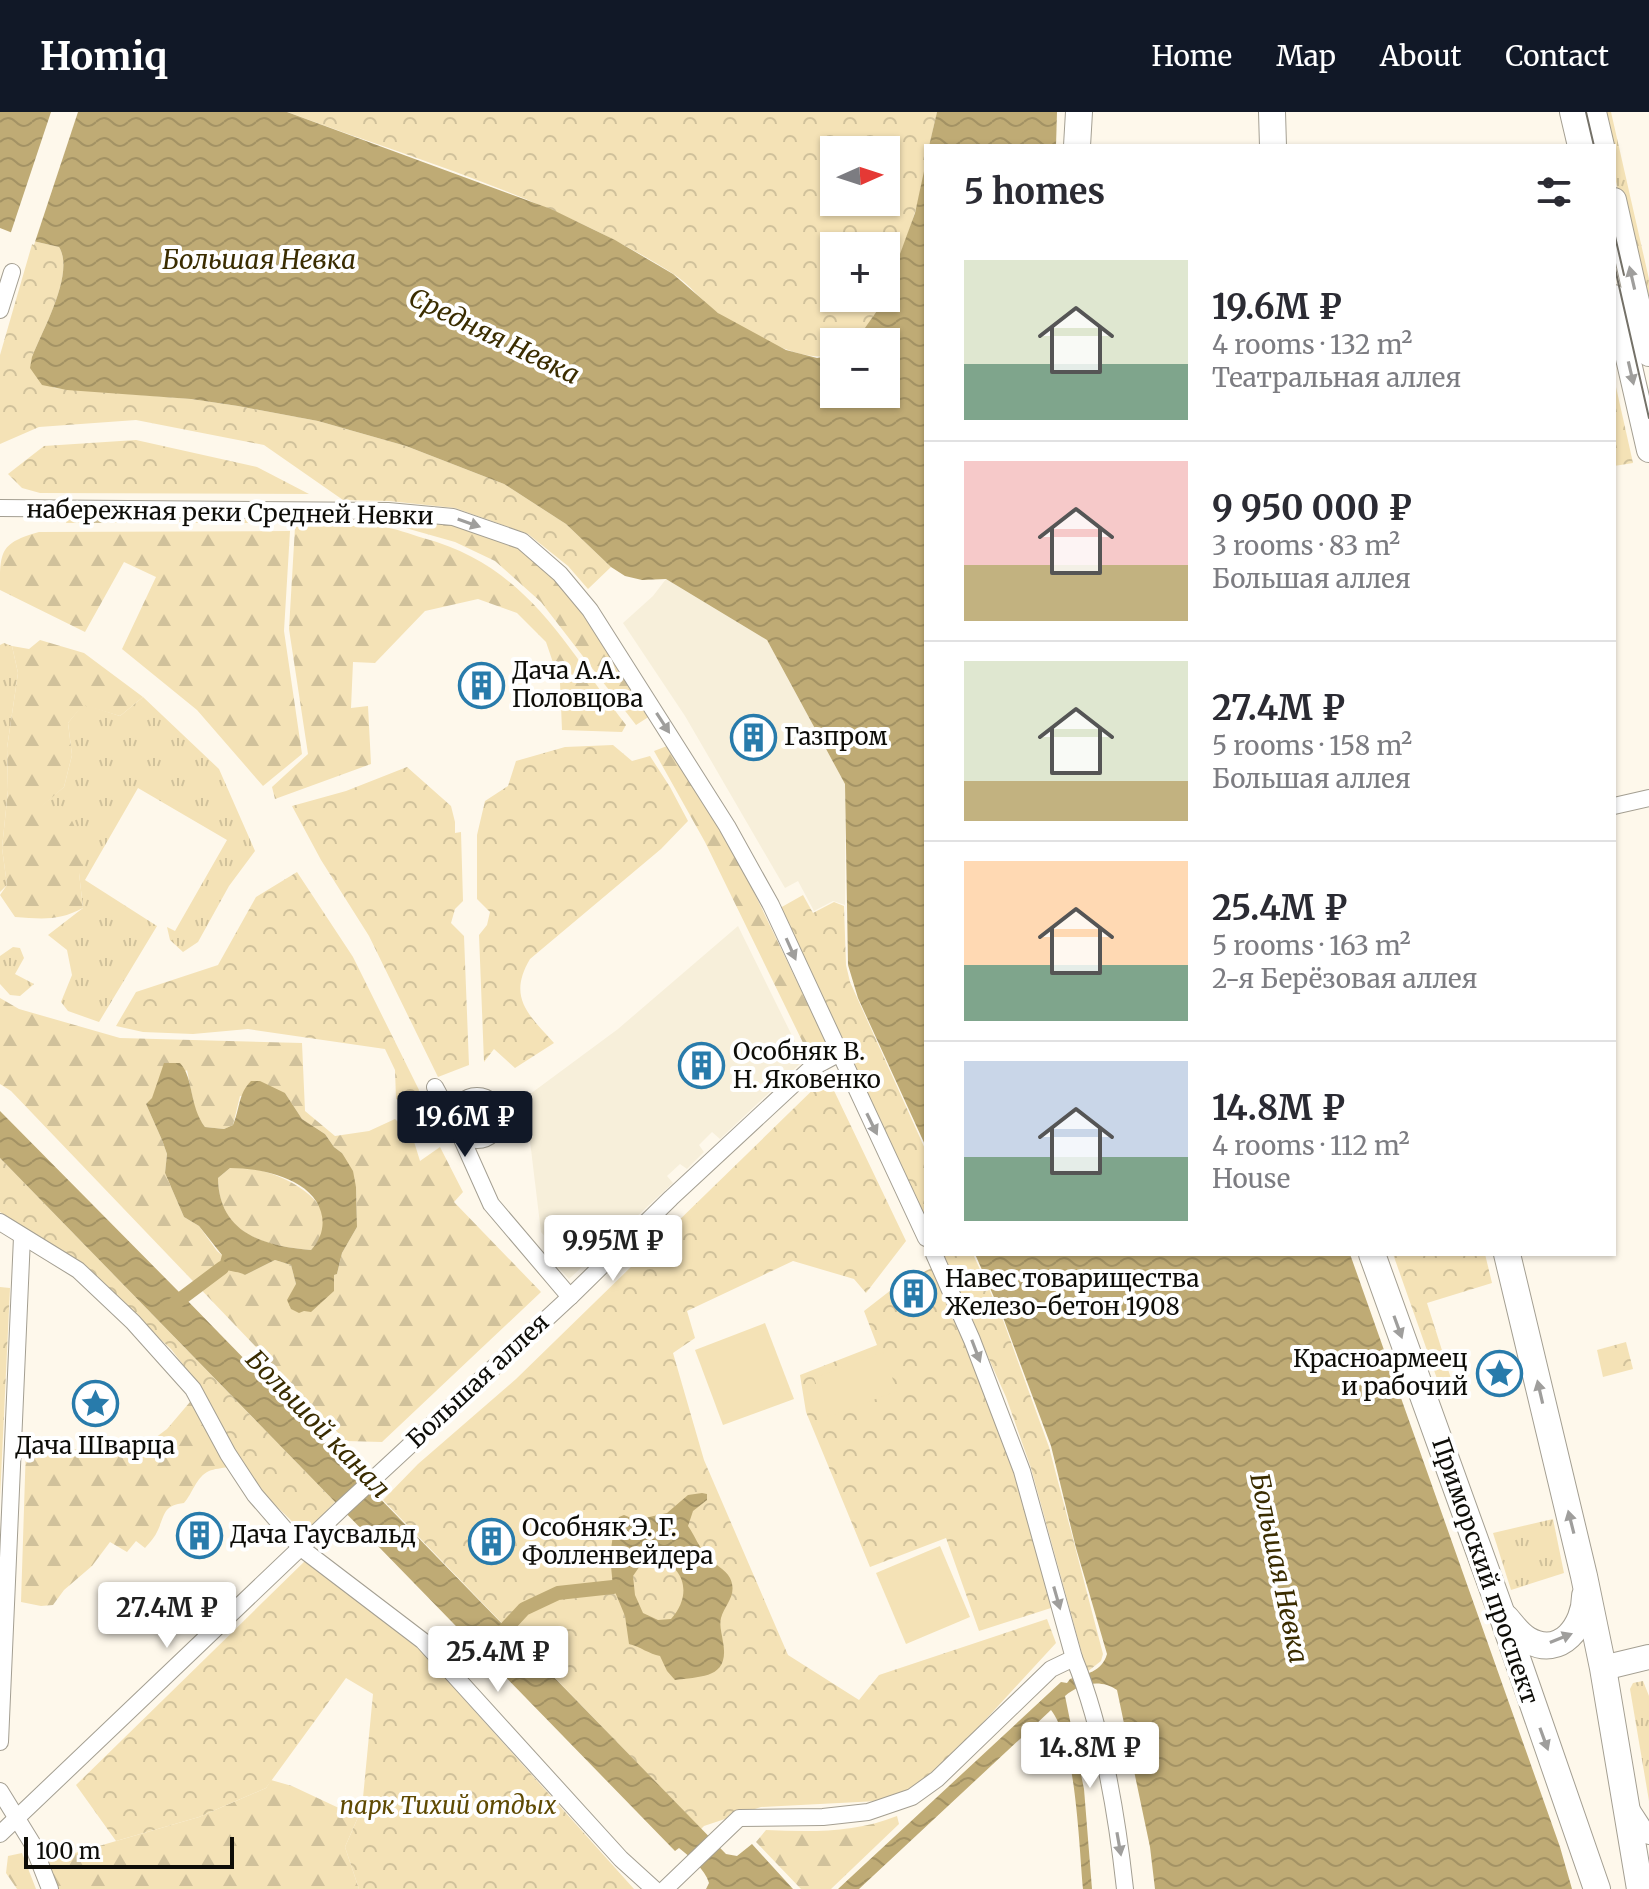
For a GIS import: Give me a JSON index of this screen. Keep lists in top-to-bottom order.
{
  "streets": {
    "main road": ["Приморский проспект"],
    "street": ["набережная реки Средней Невки", "Большая аллея"]
  },
  "crossings": [
    ["набережная реки Средней Невки", "Большая аллея"]
  ],
  "one_way": ["набережная реки Средней Невки"],
  "water": ["Большая Невка", "Средняя Невка", "Большой канал"],
  "parks": ["парк Тихий отдых"],
  "places": {
    "building": [
      "Дача А.А. Половцова",
      "Газпром",
      "Особняк В. Н. Яковенко",
      "Навес товарищества Железо-бетон 1908",
      "Дача Гаусвальд",
      "Особняк Э. Г. Фолленвейдера"
    ],
    "place": ["Красноармеец и рабочий", "Дача Шварца"]
  },
  "scale_bar": "100 m",
  "north": "right",
  "page": {
    "header": "Homiq",
    "nav": [
      "Home",
      "Map",
      "About",
      "Contact"
    ],
    "map_buttons": ["+", "−"],
    "heading": "5 homes",
    "list": [
      {
        "name": "19.6M ₽",
        "note": "4 rooms · 132 m² · Театральная аллея"
      },
      {
        "name": "9 950 000 ₽",
        "note": "3 rooms · 83 m² · Большая аллея"
      },
      {
        "name": "27.4M ₽",
        "note": "5 rooms · 158 m² · Большая аллея"
      },
      {
        "name": "25.4M ₽",
        "note": "5 rooms · 163 m² · 2-я Берёзовая аллея"
      },
      {
        "name": "14.8M ₽",
        "note": "4 rooms · 112 m² · House"
      }
    ],
    "price": [
      "19.6M ₽",
      "9.95M ₽",
      "27.4M ₽",
      "25.4M ₽",
      "14.8M ₽"
    ],
    "scale": "100 m"
  }
}
